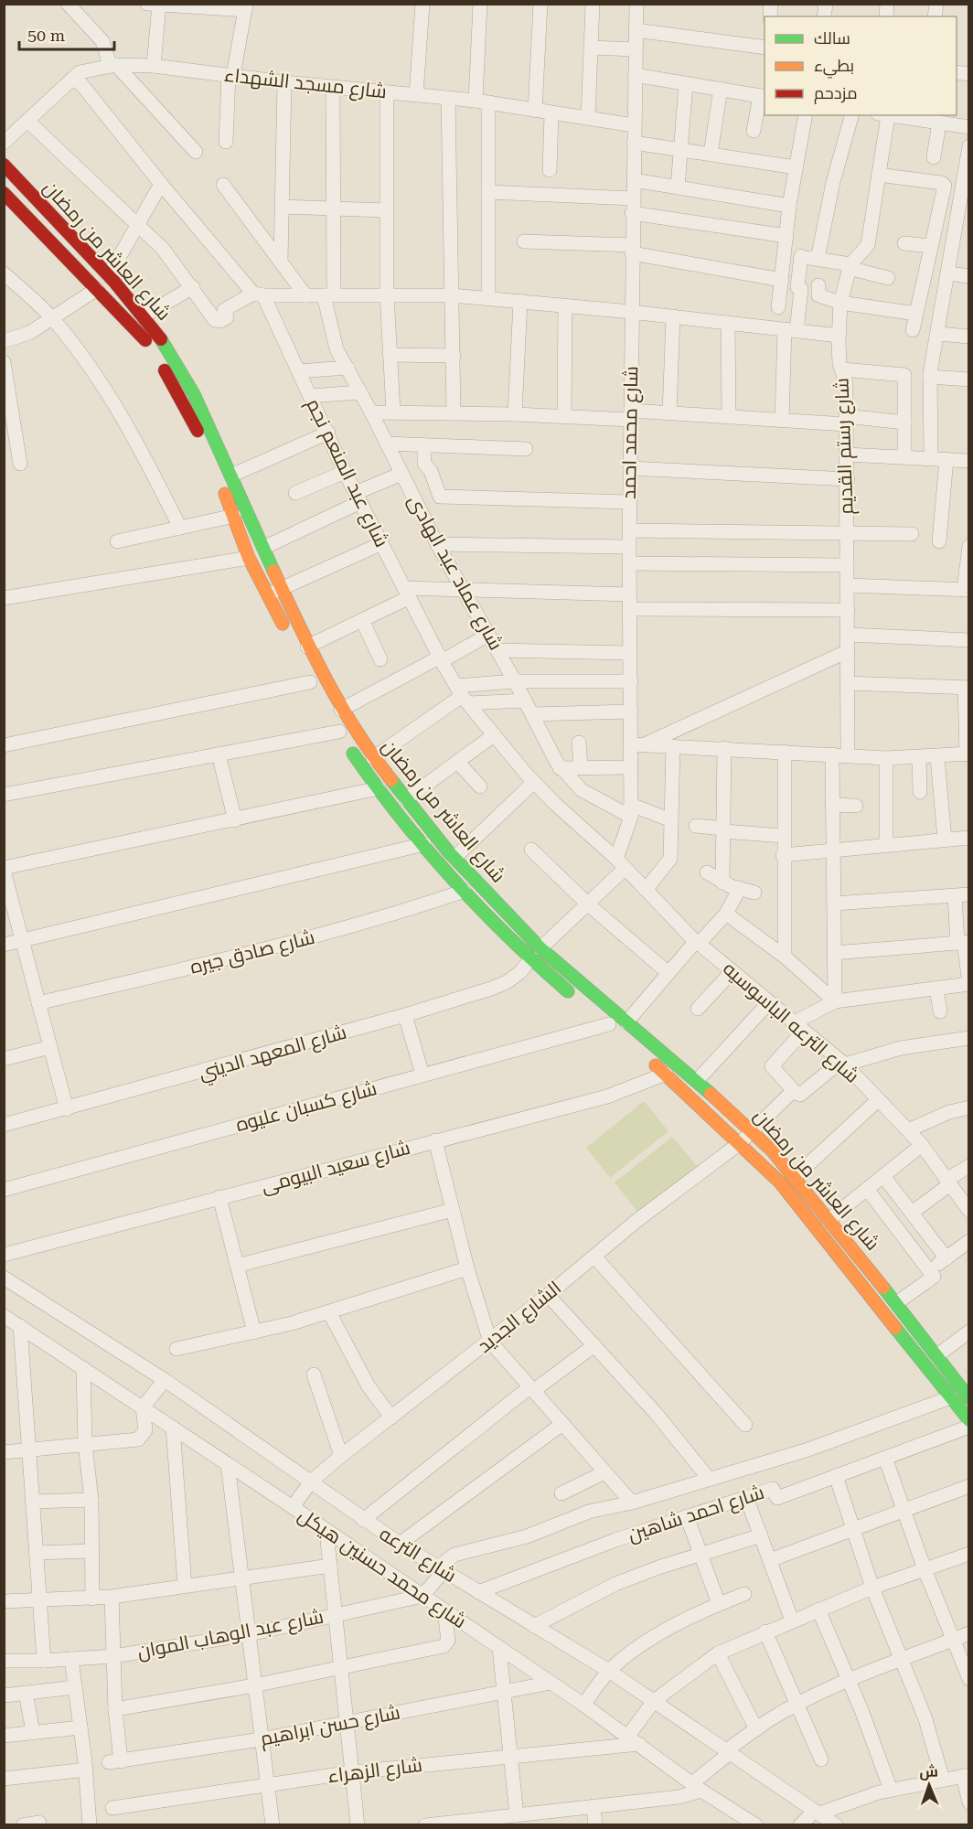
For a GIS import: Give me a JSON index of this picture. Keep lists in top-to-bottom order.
{
  "streets": {
    "main road": ["شارع العاشر من رمضان"],
    "street": [
      "شارع مسجد الشهداء",
      "شارع محمد احمد",
      "شارع رستم القديم",
      "شارع عبد المنعم نجم",
      "شارع عماد عبد الهادى",
      "شارع صادق جيره",
      "شارع الترعه الباسوسيه",
      "شارع المعهد الديني",
      "شارع كسبان عليوه",
      "شارع سعيد البيومى",
      "الشارع الجديد",
      "شارع احمد شاهين",
      "شارع الترعه",
      "شارع محمد حسنين هيكل",
      "شارع عبد الوهاب الموان",
      "شارع حسن ابراهيم",
      "شارع الزهراء"
    ]
  },
  "crossings": [
    ["شارع مسجد الشهداء", "شارع محمد احمد"],
    ["شارع مسجد الشهداء", "شارع عبد المنعم نجم"],
    ["شارع مسجد الشهداء", "شارع عماد عبد الهادى"],
    ["شارع العاشر من رمضان", "شارع محمد احمد"],
    ["شارع العاشر من رمضان", "شارع صادق جيره"],
    ["شارع العاشر من رمضان", "شارع المعهد الديني"],
    ["شارع العاشر من رمضان", "شارع كسبان عليوه"],
    ["شارع العاشر من رمضان", "شارع سعيد البيومى"],
    ["شارع العاشر من رمضان", "الشارع الجديد"],
    ["شارع محمد احمد", "شارع عبد المنعم نجم"],
    ["شارع محمد احمد", "شارع عماد عبد الهادى"],
    ["شارع محمد احمد", "شارع الترعه الباسوسيه"],
    ["شارع عبد المنعم نجم", "شارع الترعه الباسوسيه"],
    ["الشارع الجديد", "شارع الترعه"],
    ["الشارع الجديد", "شارع محمد حسنين هيكل"],
    ["شارع احمد شاهين", "شارع الترعه"],
    ["شارع محمد حسنين هيكل", "شارع عبد الوهاب الموان"],
    ["شارع محمد حسنين هيكل", "شارع حسن ابراهيم"],
    ["شارع محمد حسنين هيكل", "شارع الزهراء"]
  ],
  "legend": ["سالك", "بطيء", "مزدحم"],
  "scale_bar": "50 m",
  "north": "top"
}
